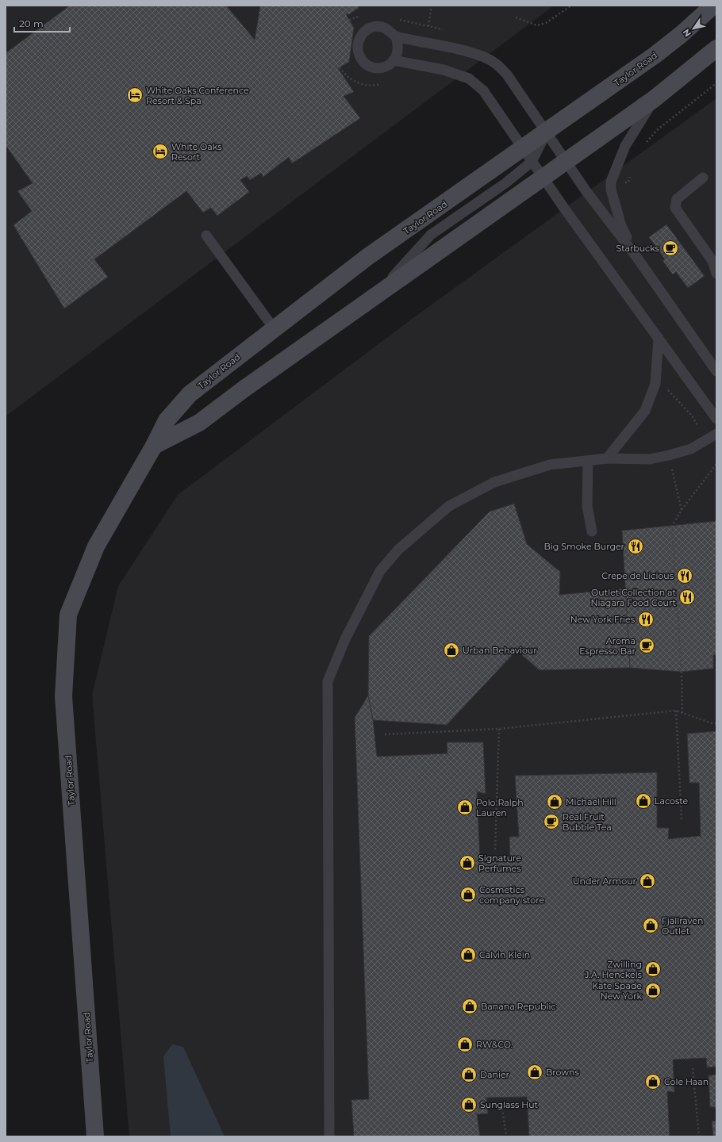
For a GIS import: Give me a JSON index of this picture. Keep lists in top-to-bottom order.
{
  "streets": {
    "main road": ["Taylor Road"]
  },
  "places": {
    "hotel": ["White Oaks Conference Resort & Spa", "White Oaks Resort"],
    "cafe": ["Starbucks", "Aroma Espresso Bar", "Real Fruit Bubble Tea"],
    "restaurant": [
      "Big Smoke Burger",
      "Crepe de Licious",
      "Outlet Collection at Niagara Food Court",
      "New York Fries"
    ],
    "shop": [
      "Urban Behaviour",
      "Lacoste",
      "Michael Hill",
      "Polo Ralph Lauren",
      "Signature Perfumes",
      "Under Armour",
      "Cosmetics company store",
      "Fjällräven Outlet",
      "Calvin Klein",
      "Zwilling J.A. Henckels",
      "Kate Spade New York",
      "Banana Republic",
      "RW&CO.",
      "Browns",
      "Danier",
      "Cole Haan",
      "Sunglass Hut"
    ]
  },
  "scale_bar": "20 m",
  "north": "bottom left"
}
